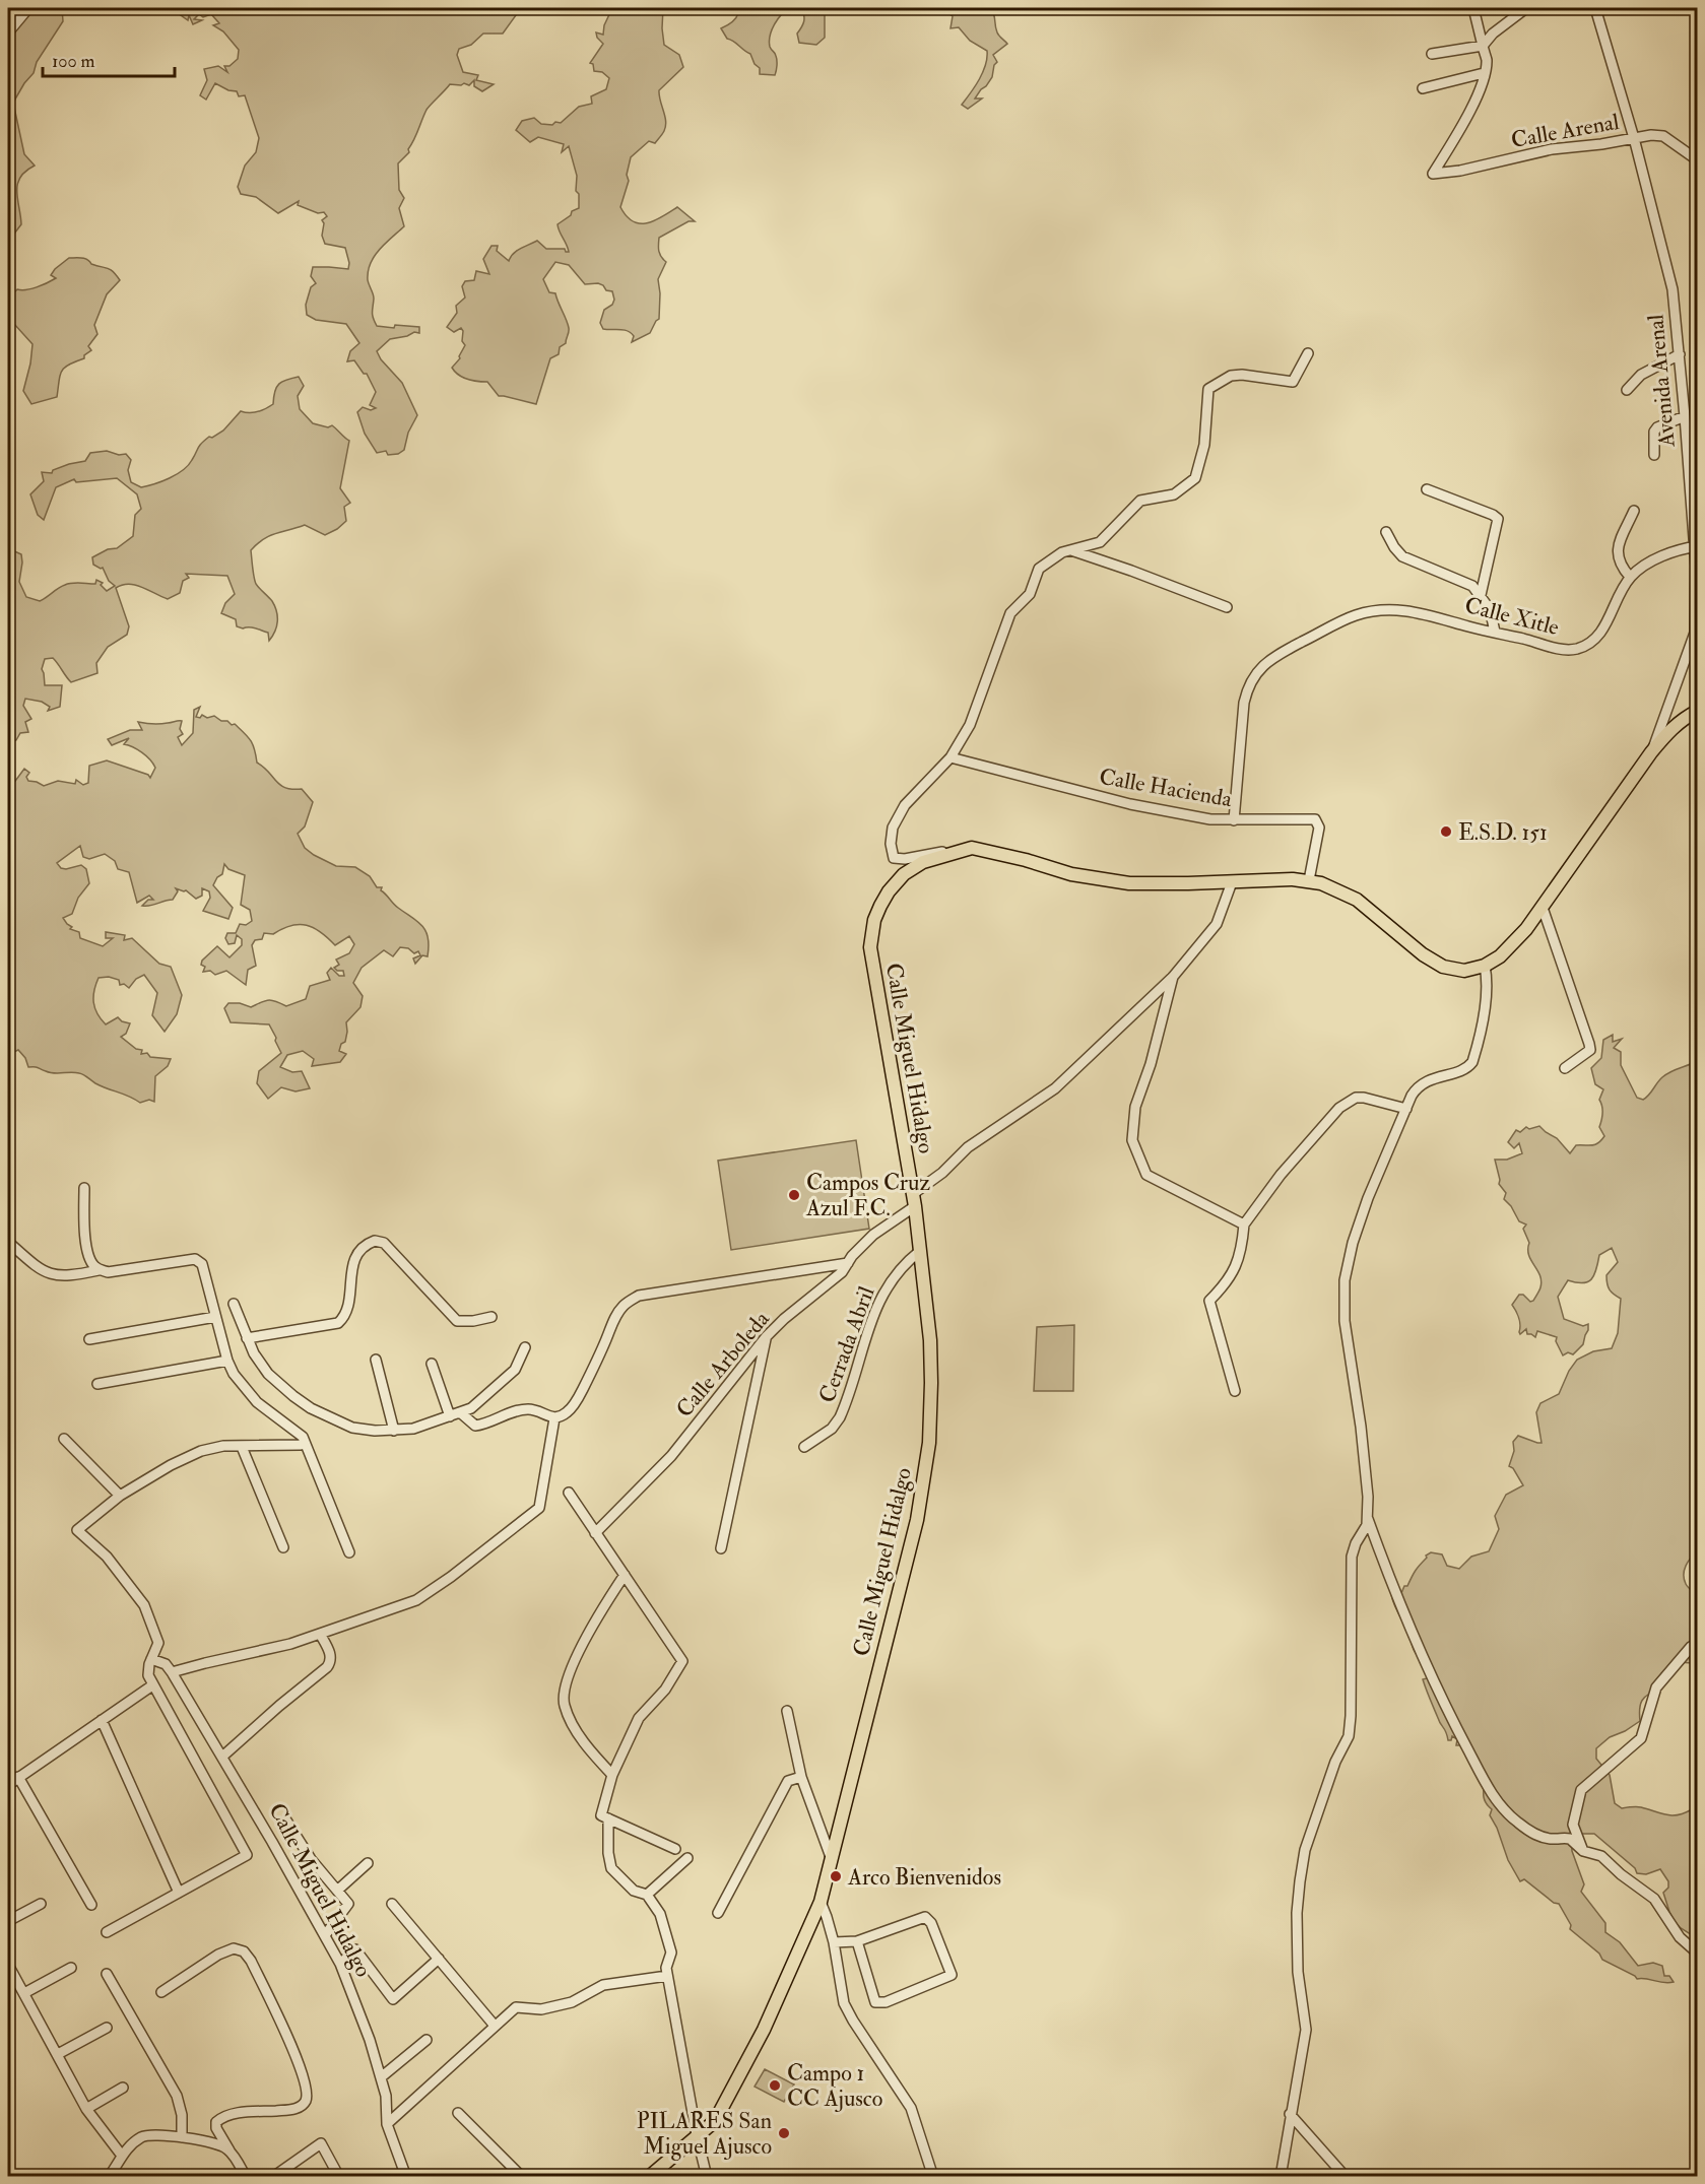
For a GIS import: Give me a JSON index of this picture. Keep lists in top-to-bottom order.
{
  "streets": {
    "main road": ["Calle Miguel Hidalgo"],
    "street": [
      "Calle Arenal",
      "Avenida Arenal",
      "Calle Xitle",
      "Calle Hacienda",
      "Cerrada Abril",
      "Calle Arboleda"
    ]
  },
  "crossings": [
    ["Calle Arenal", "Avenida Arenal"],
    ["Calle Xitle", "Calle Hacienda"],
    ["Calle Miguel Hidalgo", "Cerrada Abril"],
    ["Calle Miguel Hidalgo", "Calle Arboleda"]
  ],
  "places": [
    "E.S.D. 151",
    "Campos Cruz Azul F.C.",
    "Arco Bienvenidos",
    "Campo 1 CC Ajusco",
    "PILARES San Miguel Ajusco"
  ],
  "scale_bar": "100 m"
}
